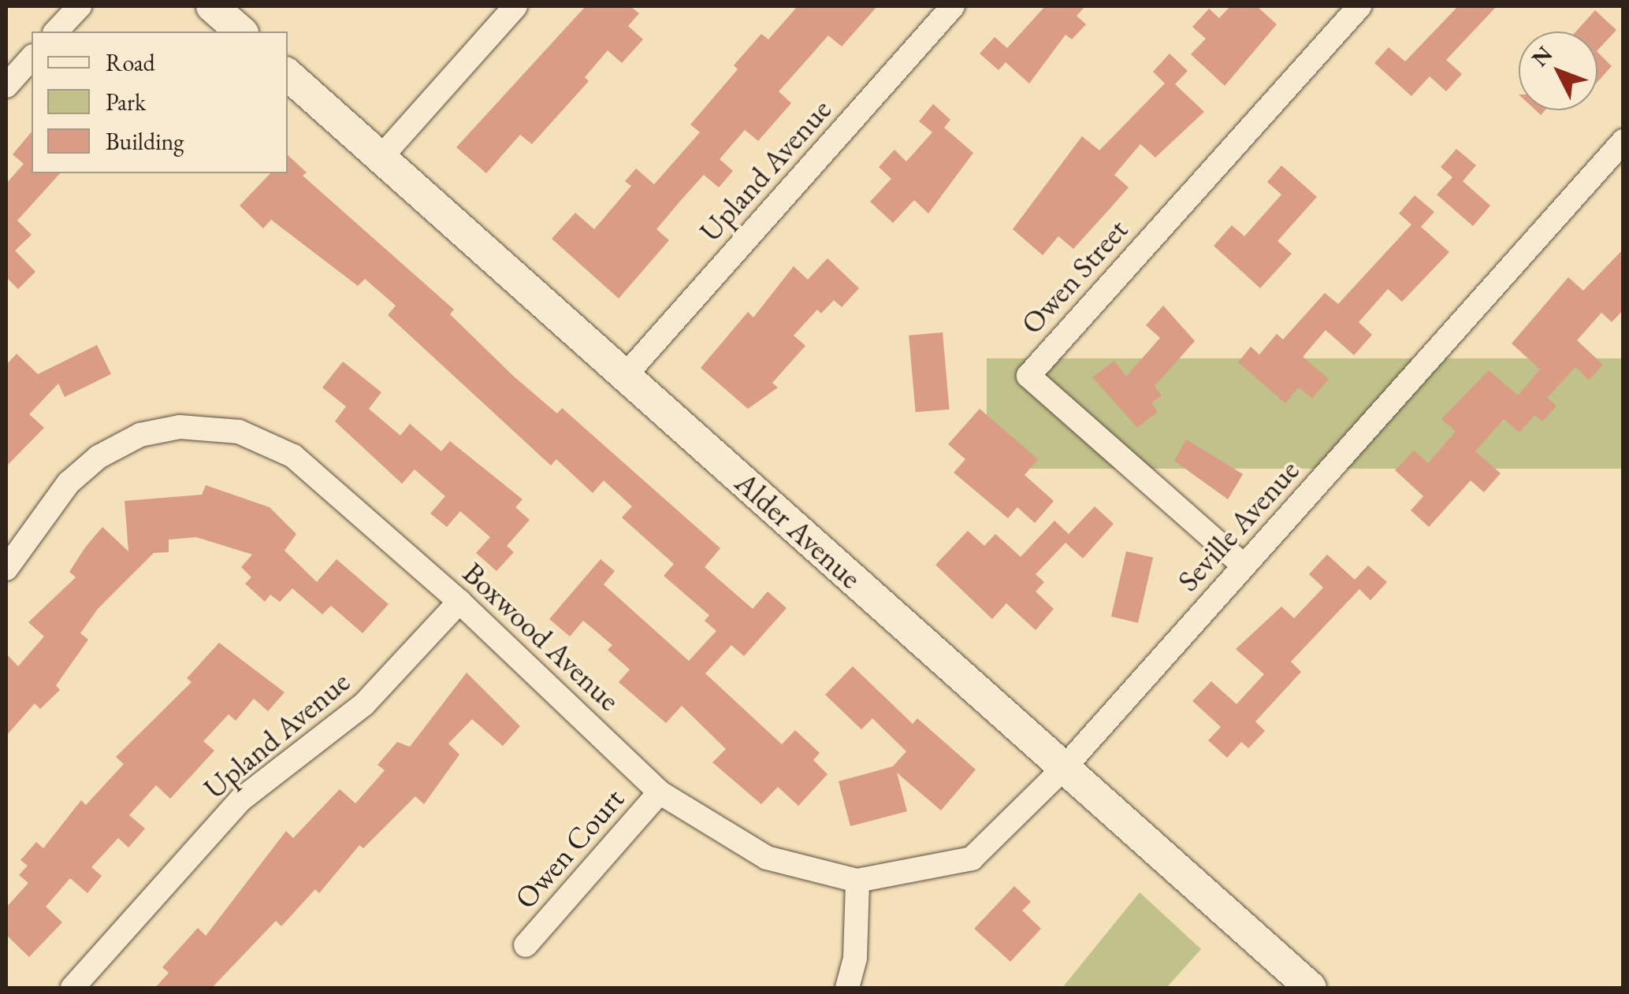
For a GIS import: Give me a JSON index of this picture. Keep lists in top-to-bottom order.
{
  "streets": {
    "main road": ["Alder Avenue"],
    "street": [
      "Upland Avenue",
      "Owen Street",
      "Seville Avenue",
      "Boxwood Avenue",
      "Owen Court"
    ]
  },
  "crossings": [
    ["Upland Avenue", "Alder Avenue"],
    ["Upland Avenue", "Boxwood Avenue"],
    ["Owen Street", "Seville Avenue"],
    ["Seville Avenue", "Alder Avenue"],
    ["Seville Avenue", "Boxwood Avenue"],
    ["Boxwood Avenue", "Owen Court"]
  ],
  "legend": ["Road", "Park", "Building"],
  "north": "top left"
}
